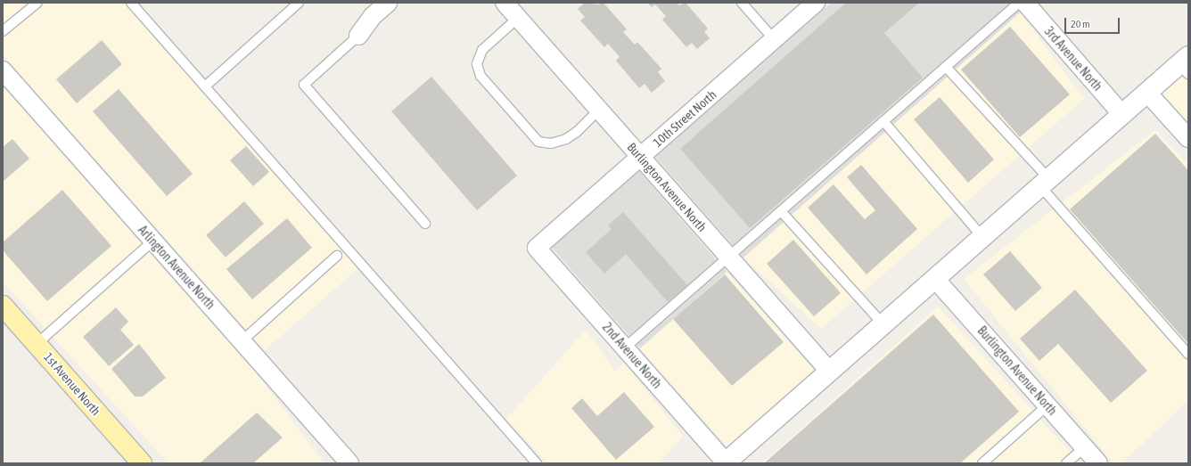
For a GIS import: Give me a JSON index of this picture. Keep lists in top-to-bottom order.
{
  "streets": {
    "main road": ["1st Avenue North"],
    "street": [
      "3rd Avenue North",
      "10th Street North",
      "Burlington Avenue North",
      "Arlington Avenue North",
      "2nd Avenue North"
    ]
  },
  "crossings": [
    ["10th Street North", "Burlington Avenue North"],
    ["10th Street North", "2nd Avenue North"]
  ],
  "scale_bar": "20 m"
}
